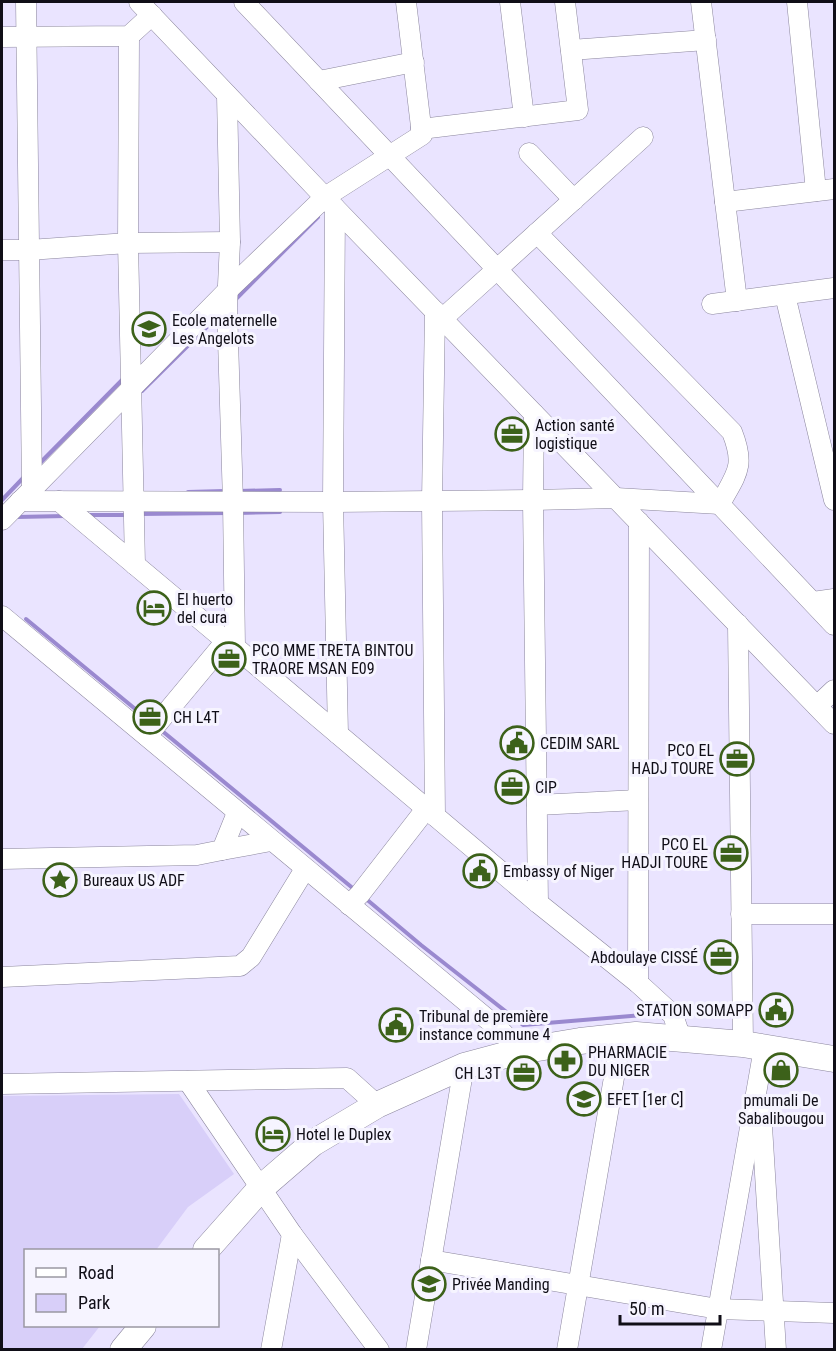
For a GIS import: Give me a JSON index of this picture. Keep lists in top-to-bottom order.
{
  "places": {
    "school or university": ["Ecole maternelle Les Angelots", "EFET [1er C]", "Privée Manding"],
    "office": [
      "Action santé logistique",
      "PCO MME TRETA BINTOU TRAORE MSAN E09",
      "CH L4T",
      "PCO EL HADJ TOURE",
      "CIP",
      "PCO EL HADJI TOURE",
      "Abdoulaye CISSÉ",
      "CH L3T"
    ],
    "hotel": ["El huerto del cura", "Hotel le Duplex"],
    "public building": [
      "CEDIM SARL",
      "Embassy of Niger",
      "STATION SOMAPP",
      "Tribunal de première instance commune 4"
    ],
    "place": ["Bureaux US ADF"],
    "pharmacy": ["PHARMACIE DU NIGER"],
    "shop": ["pmumali De Sabalibougou"]
  },
  "legend": ["Road", "Park"],
  "scale_bar": "50 m"
}
